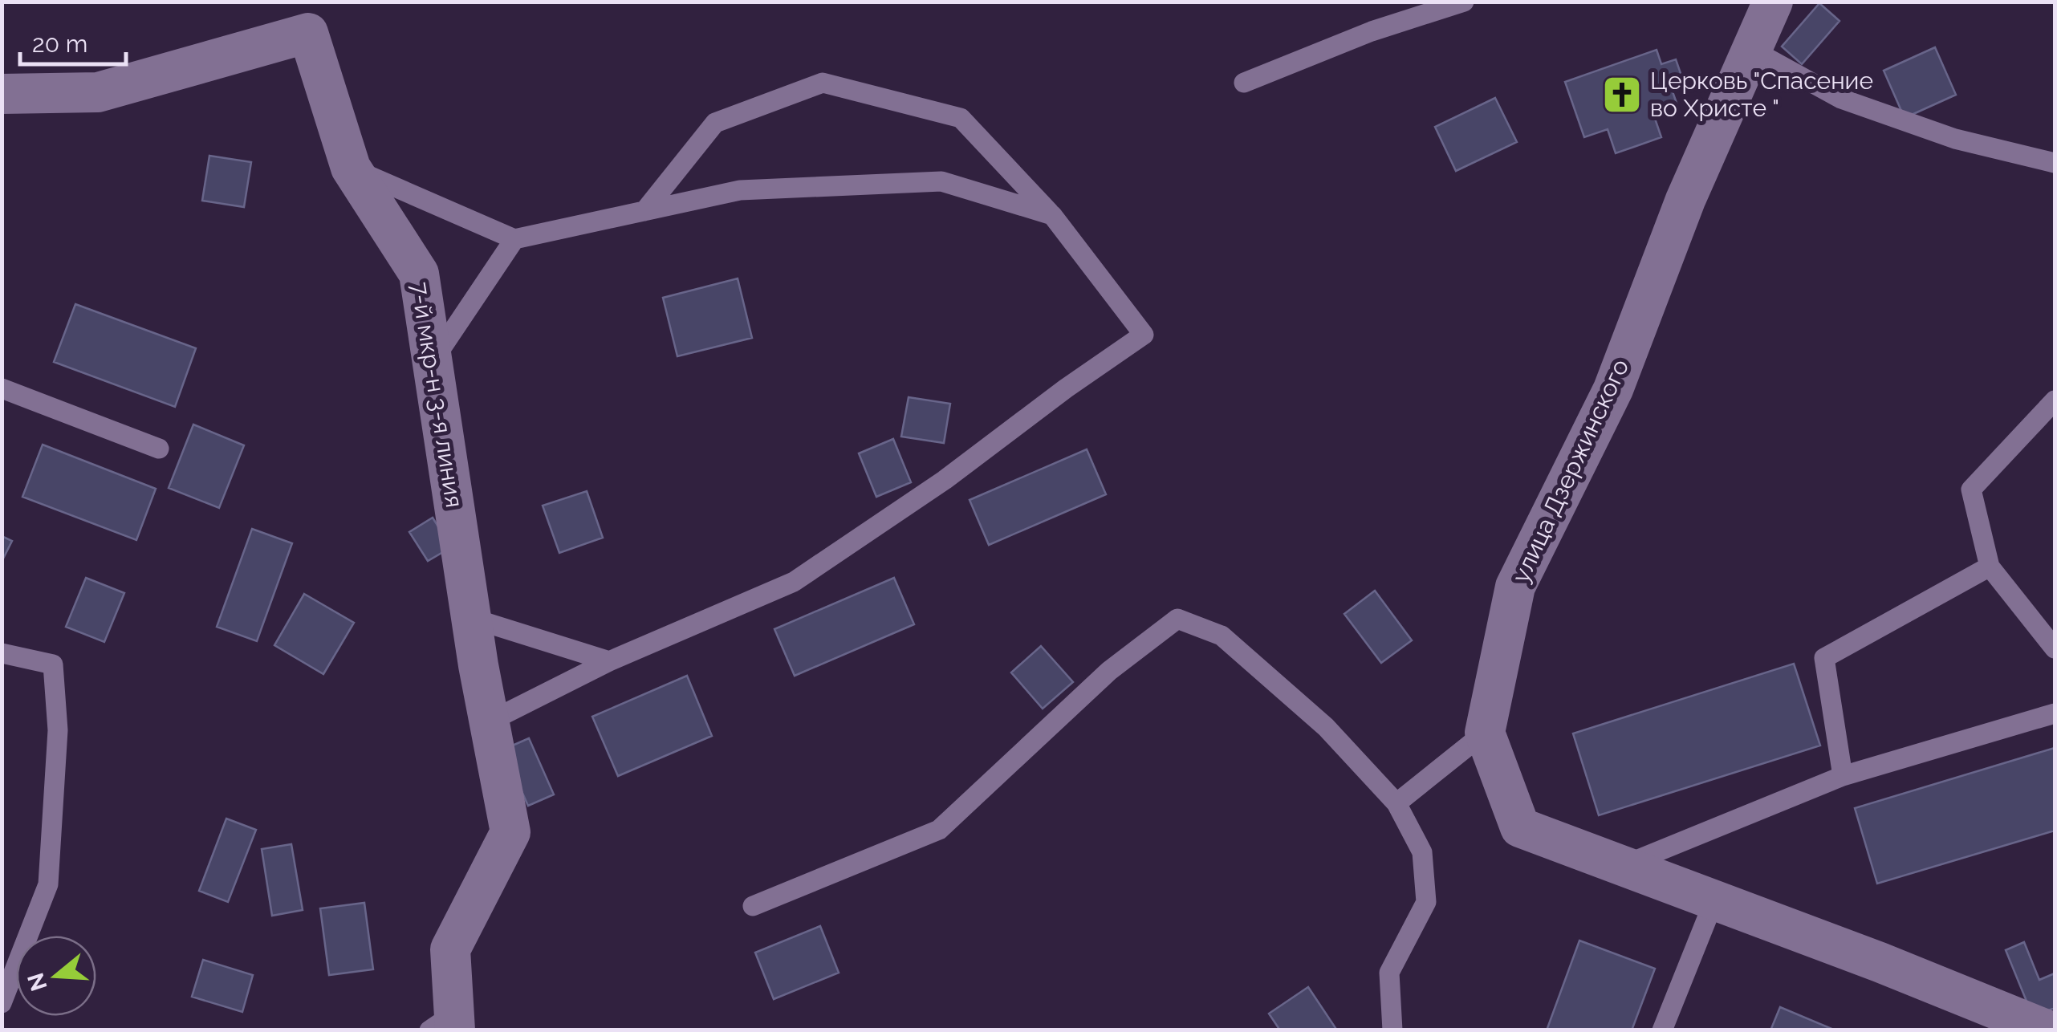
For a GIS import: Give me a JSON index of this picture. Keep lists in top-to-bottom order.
{
  "streets": {
    "street": ["7-й мкр-н 3-я линия", "улица Дзержинского"]
  },
  "places": {
    "church": ["Церковь \"Спасение во Христе \""]
  },
  "scale_bar": "20 m",
  "north": "left"
}
